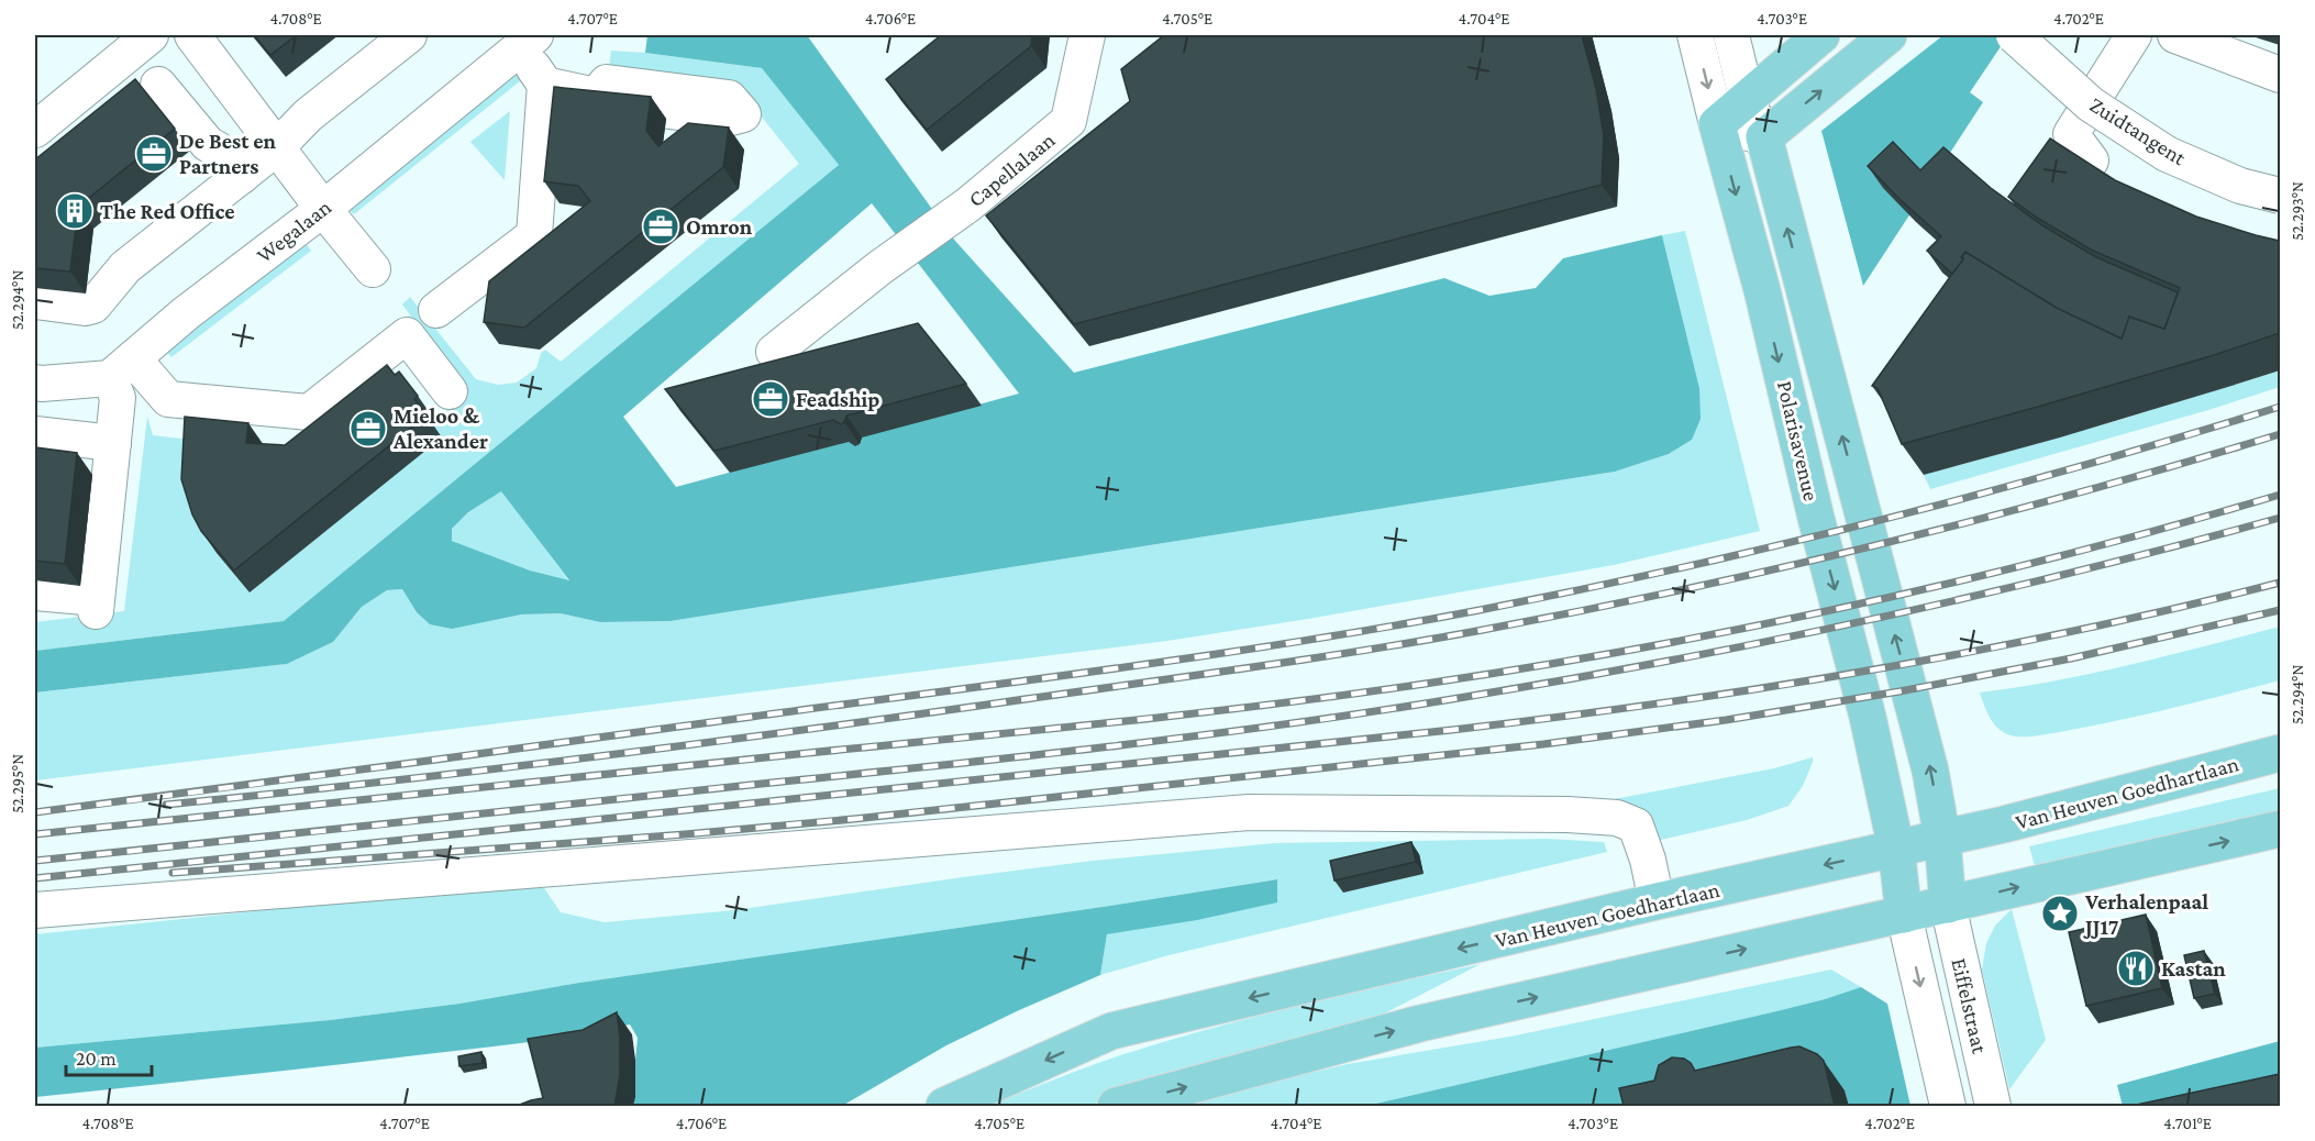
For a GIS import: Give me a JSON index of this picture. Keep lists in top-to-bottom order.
{
  "streets": {
    "main road": ["Polarisavenue", "Van Heuven Goedhartlaan"],
    "street": [
      "Zuidtangent",
      "Capellalaan",
      "Wegalaan",
      "Eiffelstraat"
    ]
  },
  "crossings": [
    ["Polarisavenue", "Van Heuven Goedhartlaan"],
    ["Polarisavenue", "Eiffelstraat"]
  ],
  "places": {
    "office": [
      "De Best en Partners",
      "Omron",
      "Feadship",
      "Mieloo & Alexander"
    ],
    "building": ["The Red Office"],
    "place": ["Verhalenpaal JJ17"],
    "restaurant": ["Kastan"]
  },
  "scale_bar": "20 m",
  "coordinates": [
    "4.708°E",
    "4.707°E",
    "4.706°E",
    "4.705°E",
    "4.704°E",
    "4.703°E",
    "4.702°E",
    "52.293°N",
    "52.294°N",
    "52.295°N",
    "4.701°E"
  ]
}
